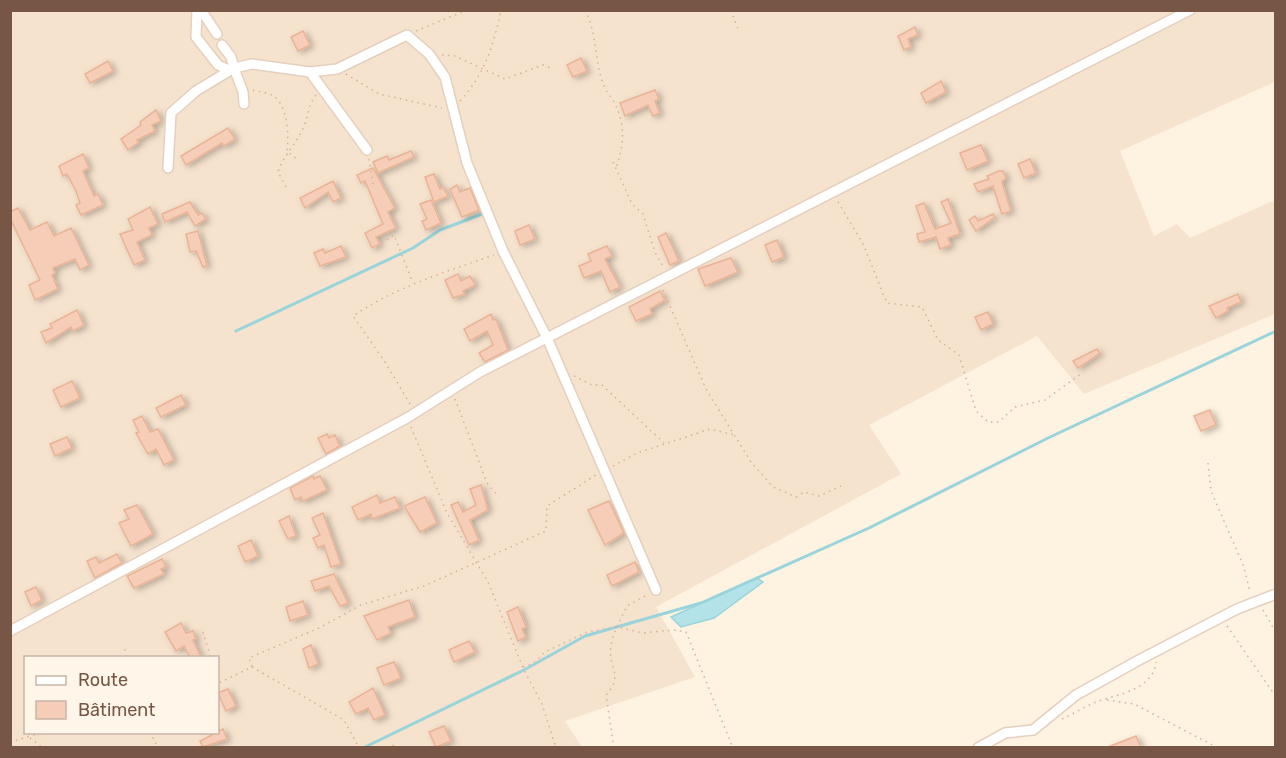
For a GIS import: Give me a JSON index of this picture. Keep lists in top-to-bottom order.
{
  "legend": ["Route", "Bâtiment"]
}
